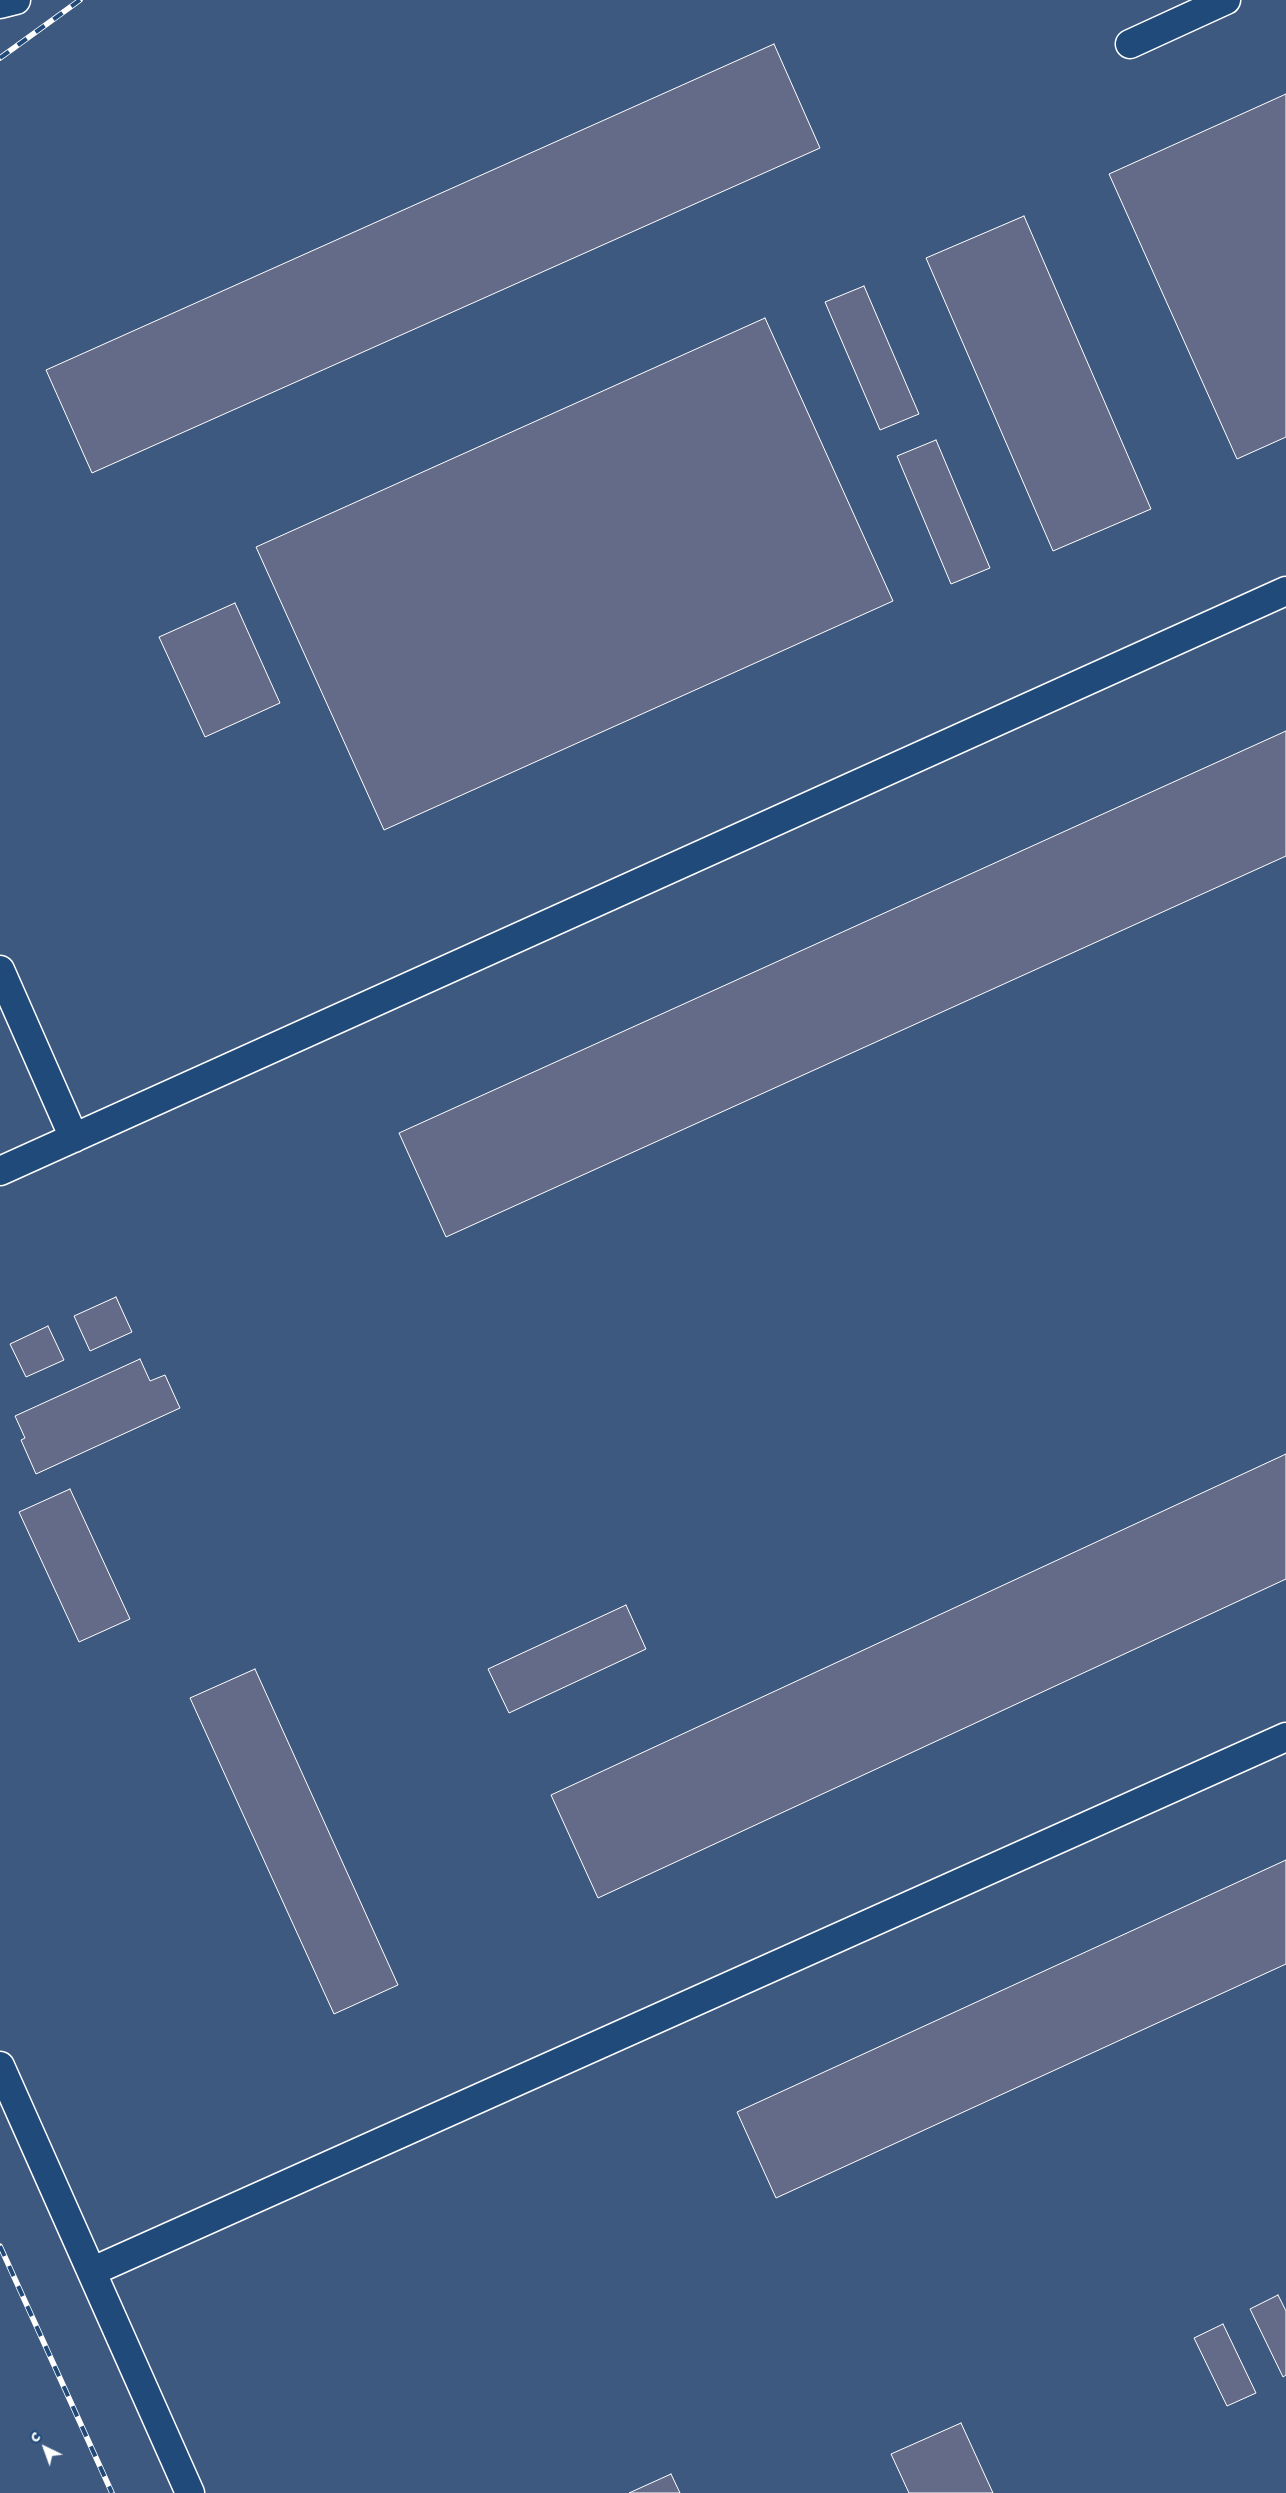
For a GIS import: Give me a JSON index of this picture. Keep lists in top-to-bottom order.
{
  "north": "top left"
}
